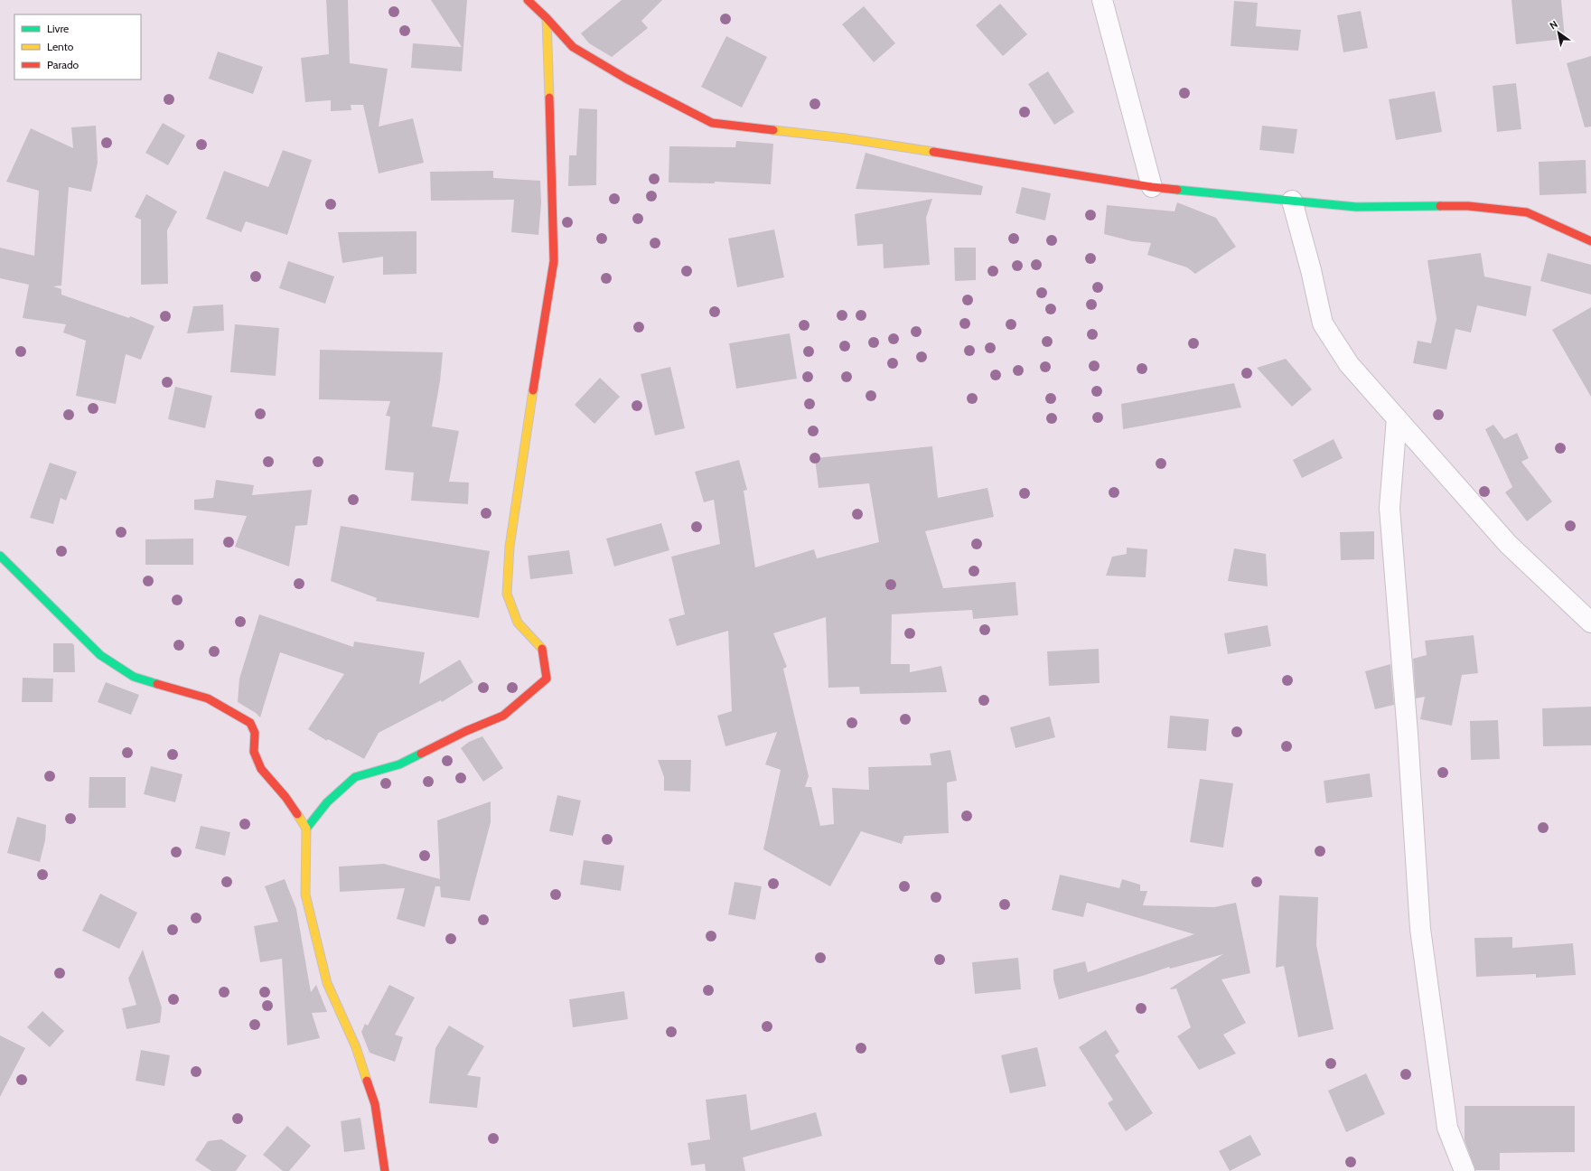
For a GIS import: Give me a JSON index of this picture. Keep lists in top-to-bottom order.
{
  "legend": ["Livre", "Lento", "Parado"],
  "north": "top left"
}
